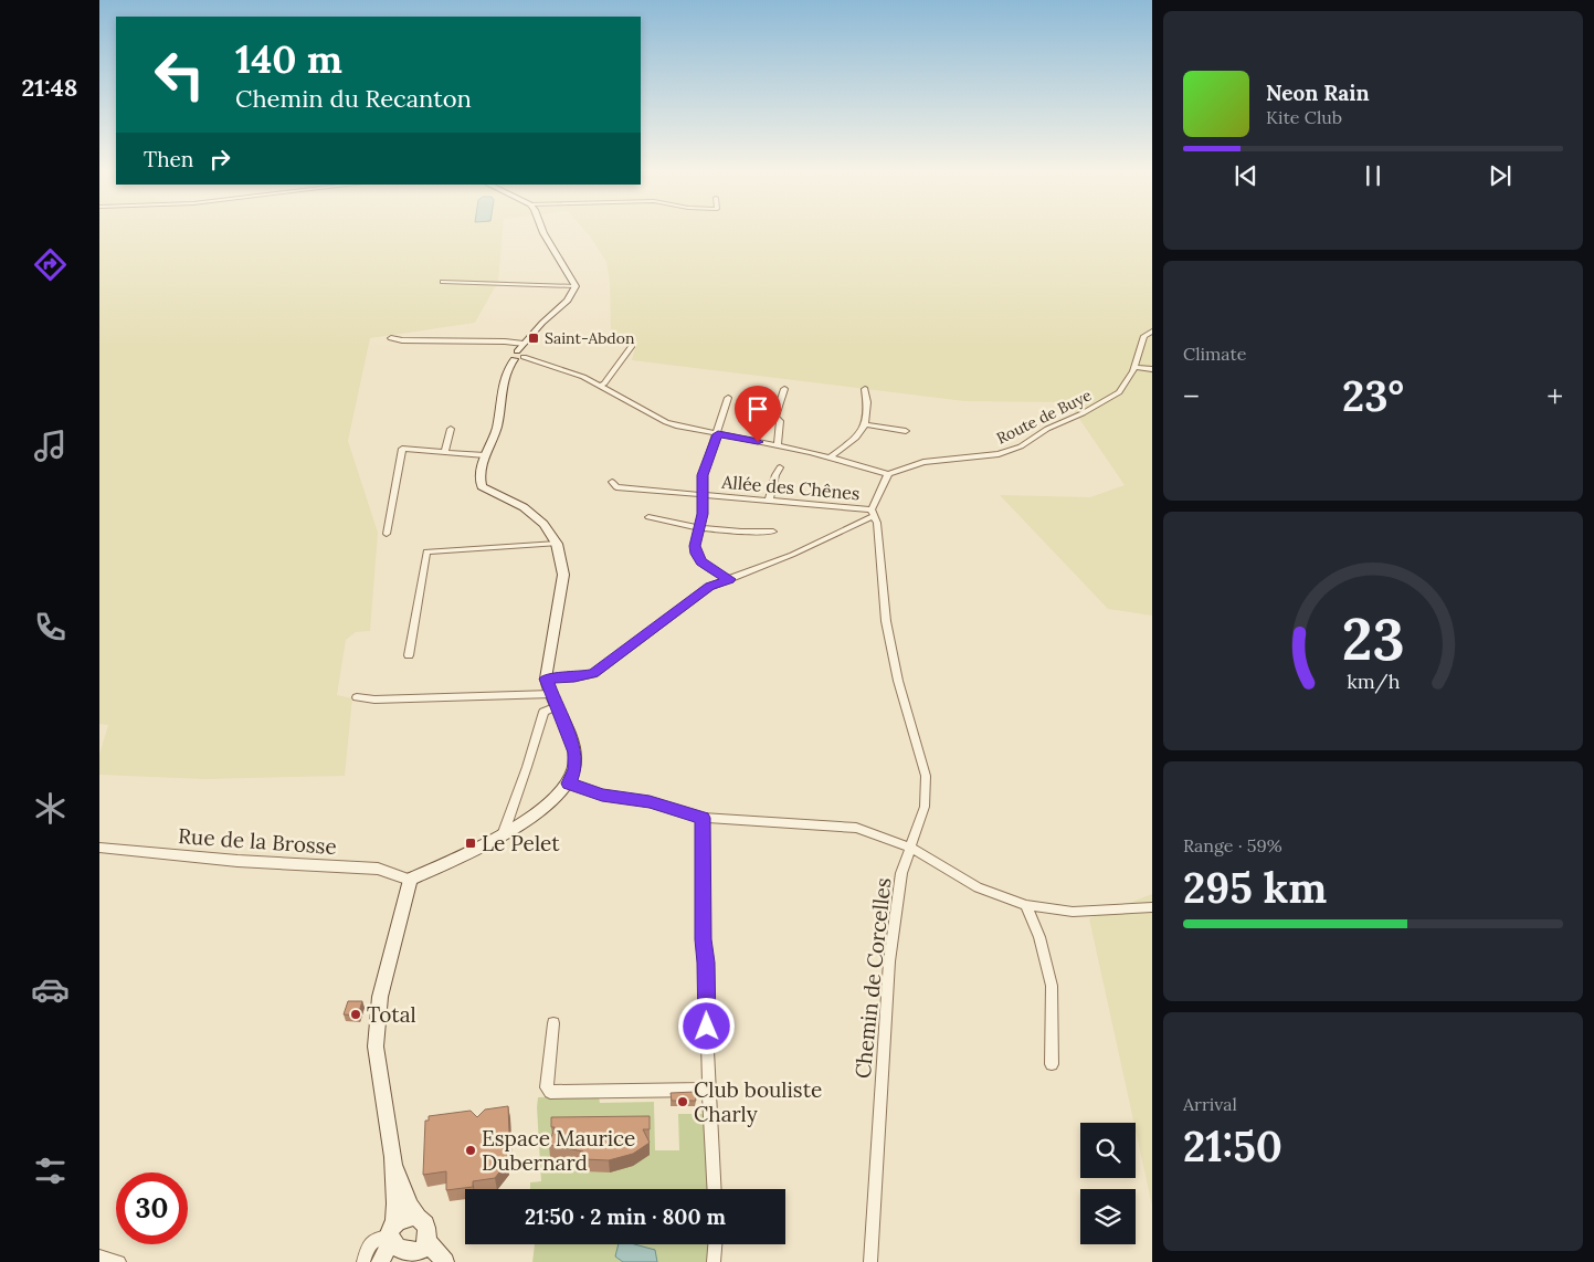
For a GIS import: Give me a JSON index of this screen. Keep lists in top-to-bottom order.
{
  "streets": {
    "street": [
      "Route de Buye",
      "Allée des Chênes",
      "Rue de la Brosse",
      "Chemin de Corcelles"
    ]
  },
  "crossings": [
    ["Allée des Chênes", "Chemin de Corcelles"]
  ],
  "places": {
    "transit": ["Saint-Abdon", "Le Pelet"],
    "other": ["Total", "Club bouliste Charly", "Espace Maurice Dubernard"]
  },
  "page": {
    "tabs": "21:48",
    "turn": ["140 m", "Chemin du Recanton"],
    "song": ["Neon Rain", "Kite Club"],
    "then": "Then",
    "tile": [
      "Climate",
      ["Range · 59%", "295 km"],
      ["Arrival", "21:50"]
    ],
    "heat": ["−", "23°", "+"],
    "limit": "30",
    "trip": "21:50 · 2 min · 800 m",
    "gauge": ["23", "km/h"]
  }
}
